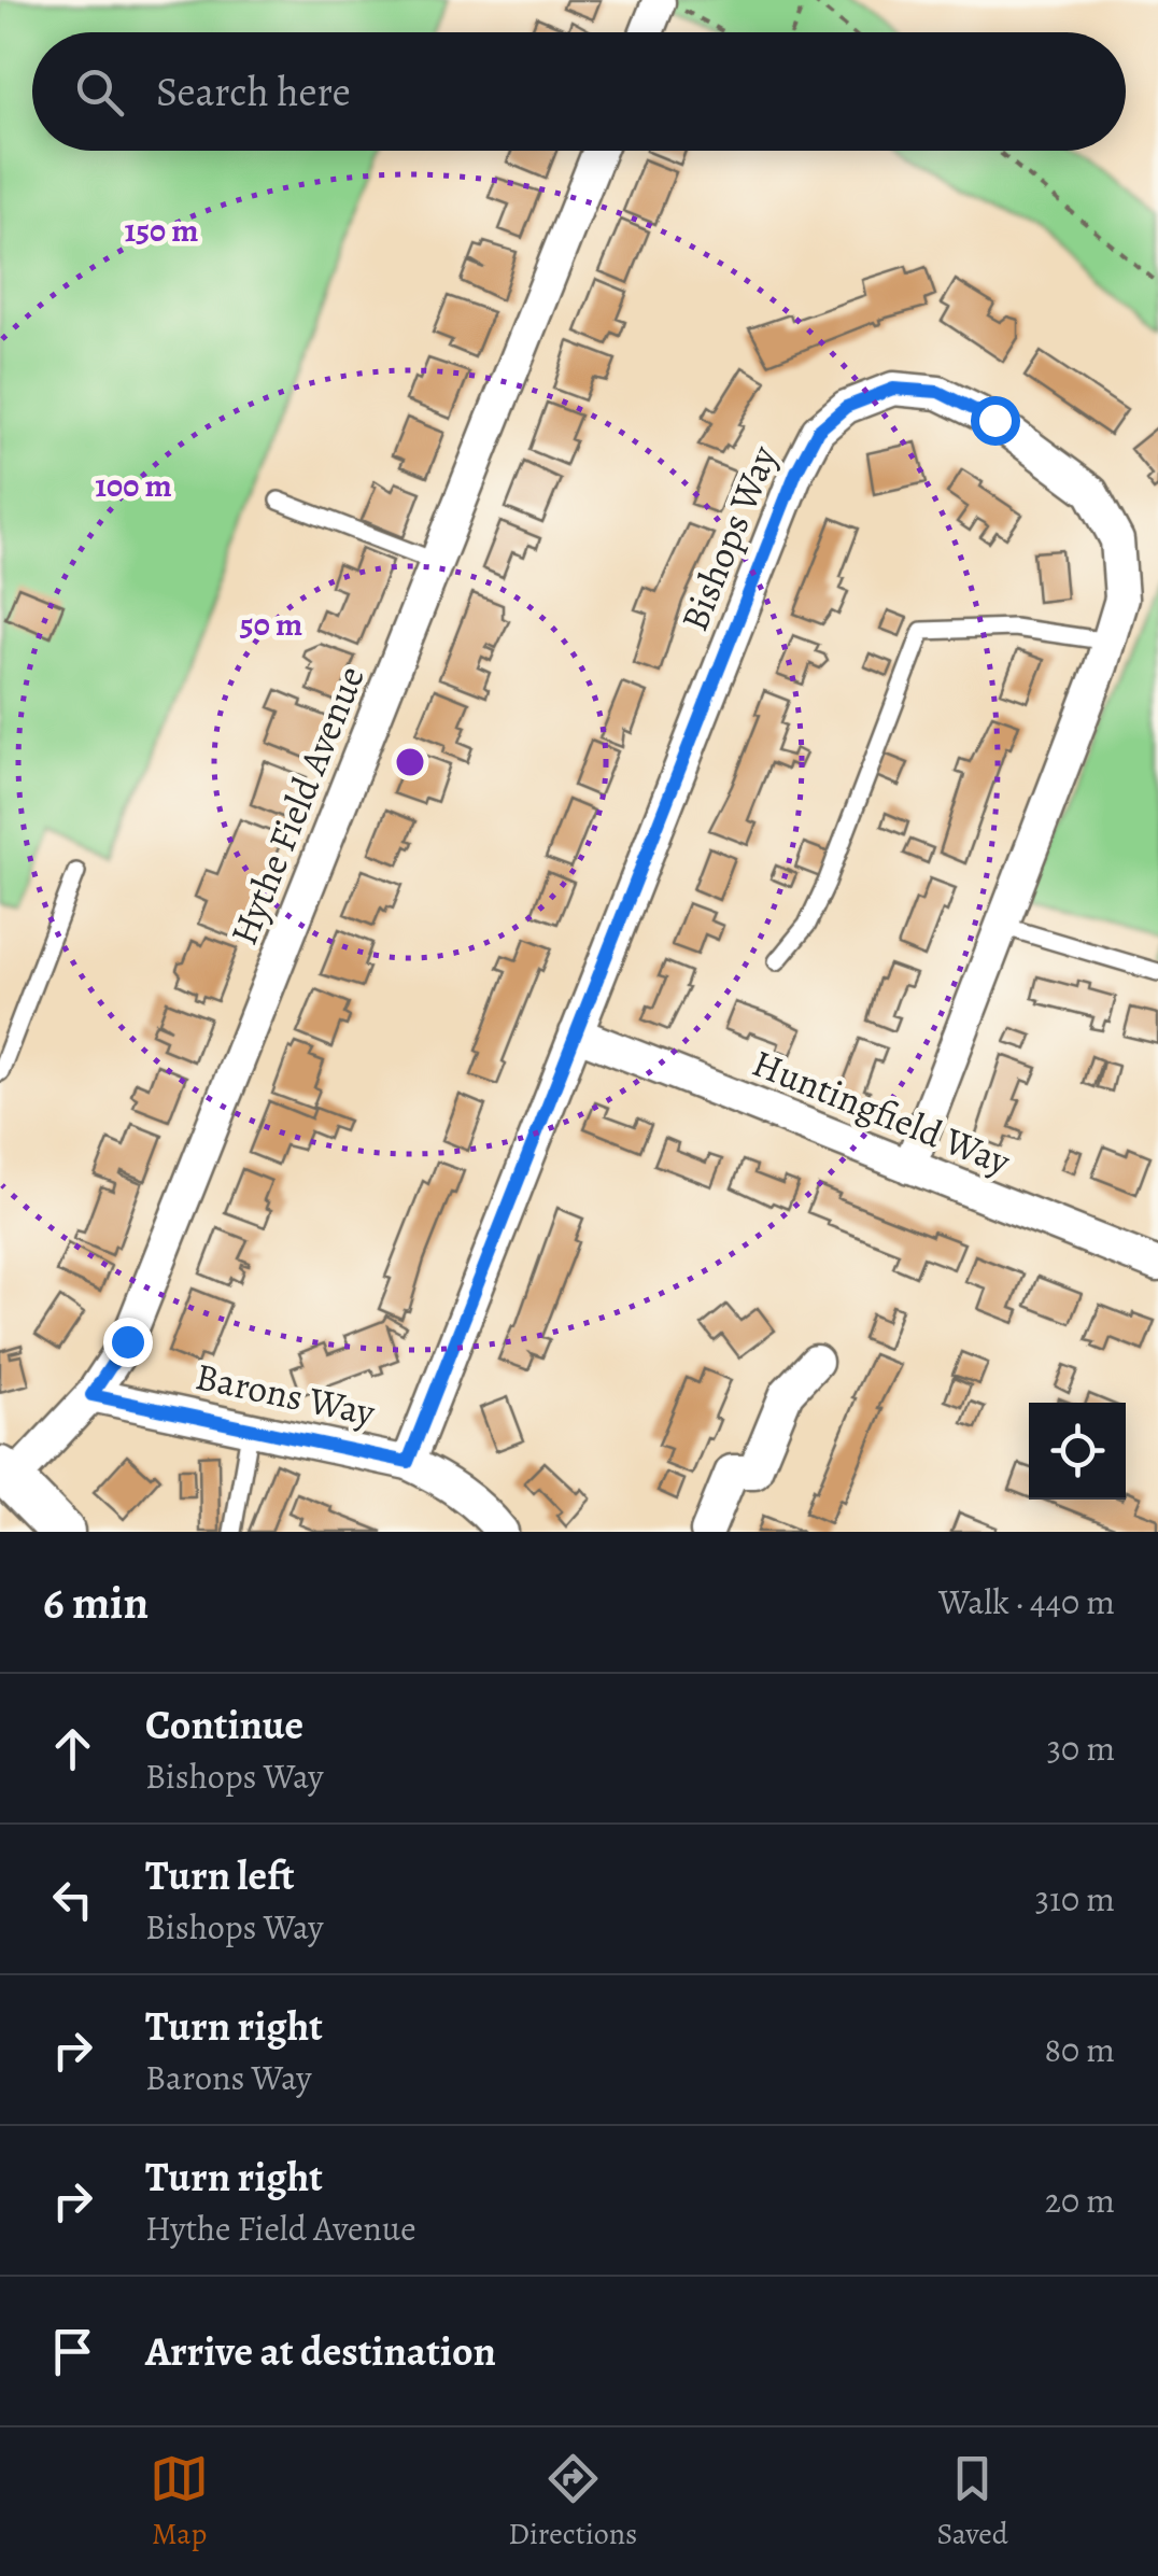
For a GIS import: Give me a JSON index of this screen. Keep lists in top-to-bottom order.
{
  "streets": {
    "street": [
      "Bishops Way",
      "Hythe Field Avenue",
      "Huntingfield Way",
      "Barons Way"
    ]
  },
  "crossings": [
    ["Bishops Way", "Huntingfield Way"],
    ["Bishops Way", "Barons Way"],
    ["Hythe Field Avenue", "Barons Way"]
  ],
  "page": {
    "search": "Search here",
    "heading": ["6 min", "Walk · 440 m"],
    "list": [
      ["Continue", "Bishops Way", "30 m"],
      ["Turn left", "Bishops Way", "310 m"],
      ["Turn right", "Barons Way", "80 m"],
      ["Turn right", "Hythe Field Avenue", "20 m"],
      "Arrive at destination"
    ],
    "nav": ["Map", "Directions", "Saved"]
  },
  "rings": ["150 m", "100 m", "50 m"]
}
